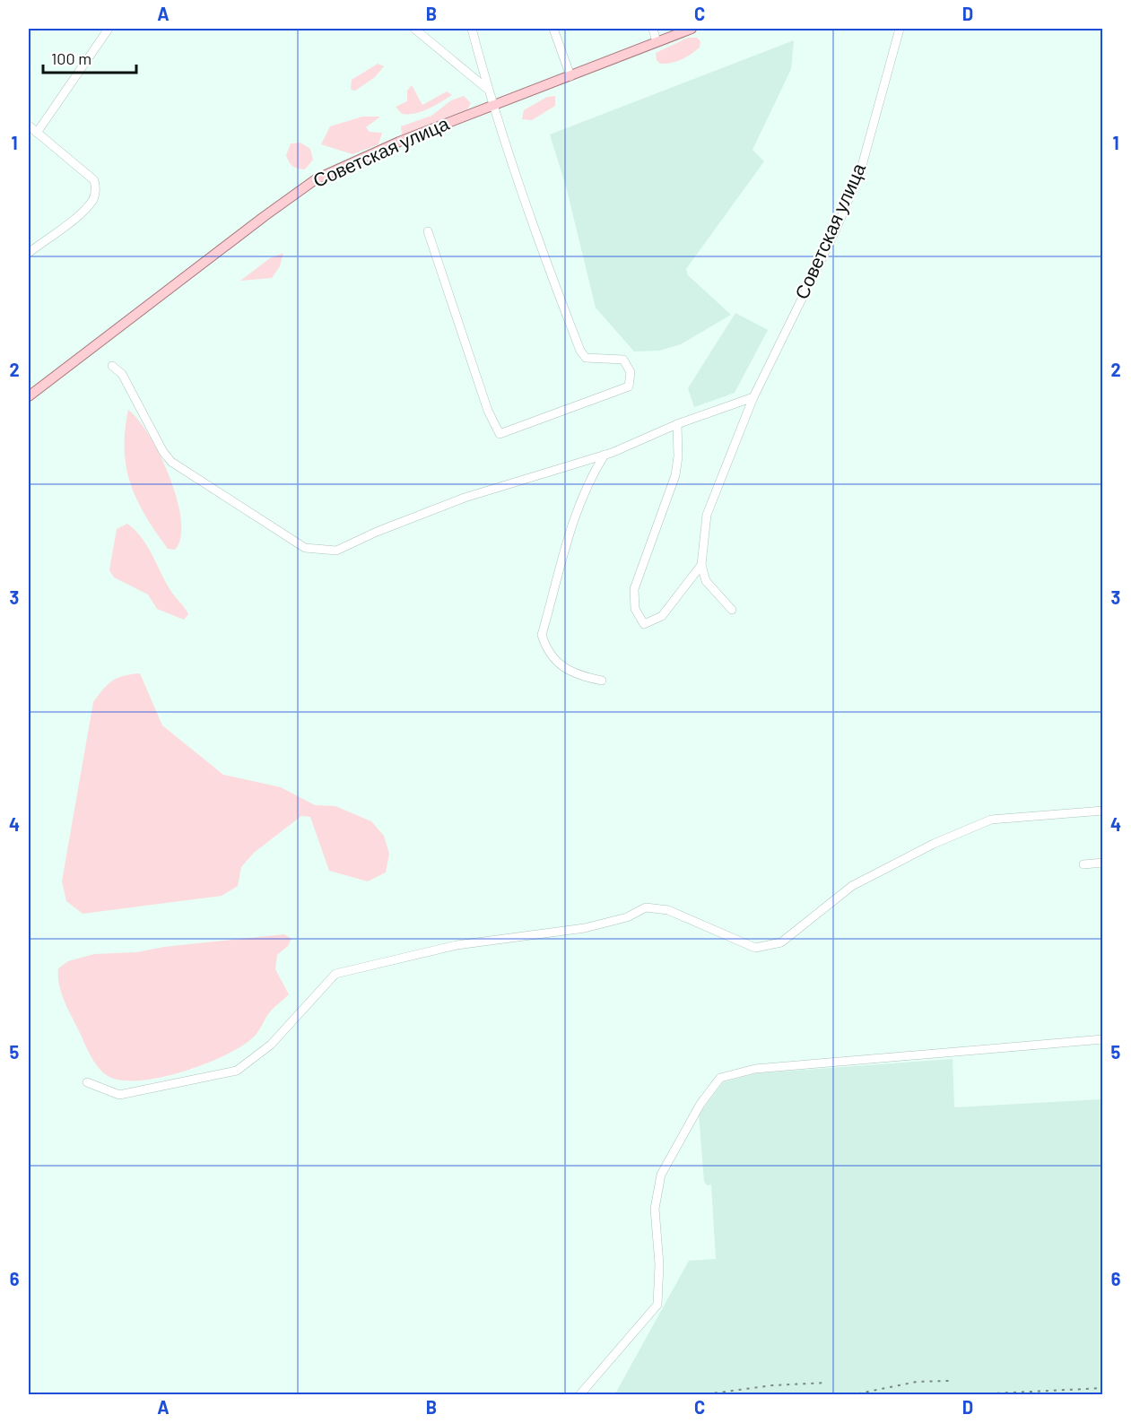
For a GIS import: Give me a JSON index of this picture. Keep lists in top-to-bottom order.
{
  "streets": {
    "main road": ["Советская улица"]
  },
  "scale_bar": "100 m",
  "grid": {
    "columns": [
      "A",
      "B",
      "C",
      "D"
    ],
    "rows": [
      "1",
      "2",
      "3",
      "4",
      "5",
      "6"
    ]
  }
}
